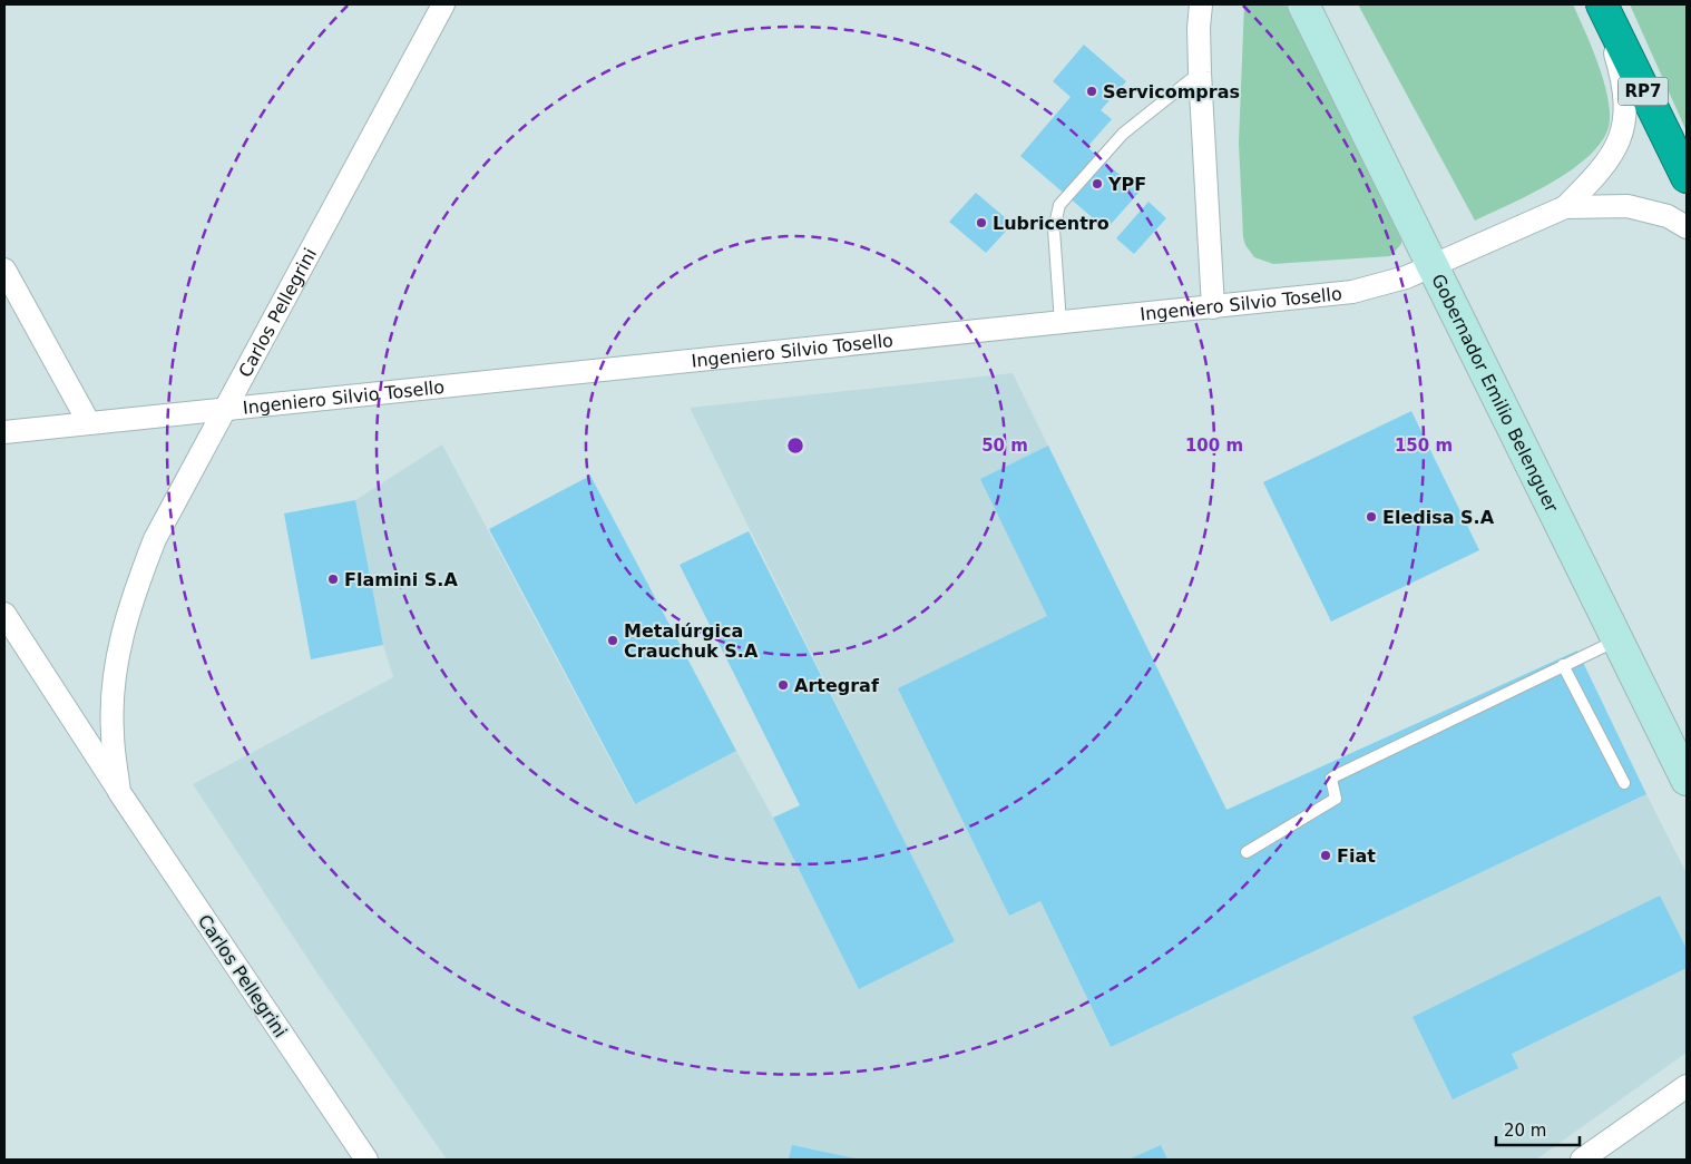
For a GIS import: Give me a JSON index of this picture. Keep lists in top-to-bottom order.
{
  "streets": {
    "highway": ["RP7"],
    "street": ["Ingeniero Silvio Tosello", "Carlos Pellegrini", "Gobernador Emilio Belenguer"]
  },
  "crossings": [
    ["RP7", "Ingeniero Silvio Tosello"],
    ["Ingeniero Silvio Tosello", "Carlos Pellegrini"],
    ["Ingeniero Silvio Tosello", "Gobernador Emilio Belenguer"]
  ],
  "places": [
    "Servicompras",
    "YPF",
    "Lubricentro",
    "Eledisa S.A",
    "Flamini S.A",
    "Metalúrgica Crauchuk S.A",
    "Artegraf",
    "Fiat"
  ],
  "scale_bar": "20 m",
  "rings": ["50 m", "100 m", "150 m"]
}
